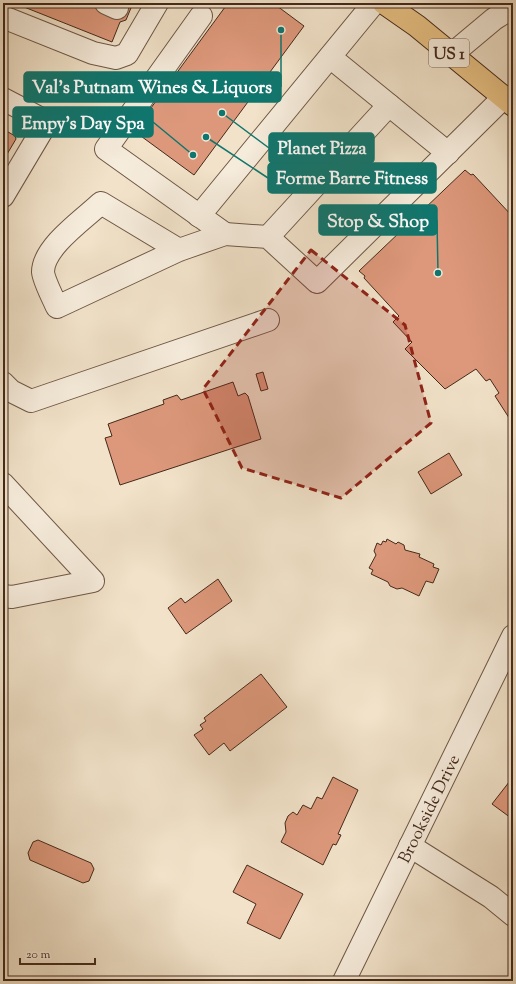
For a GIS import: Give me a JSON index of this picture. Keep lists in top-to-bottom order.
{
  "streets": {
    "main road": ["US 1"],
    "street": ["Brookside Drive"]
  },
  "places": [
    "Val's Putnam Wines & Liquors",
    "Planet Pizza",
    "Forme Barre Fitness",
    "Empy's Day Spa",
    "Stop & Shop"
  ],
  "scale_bar": "20 m"
}
